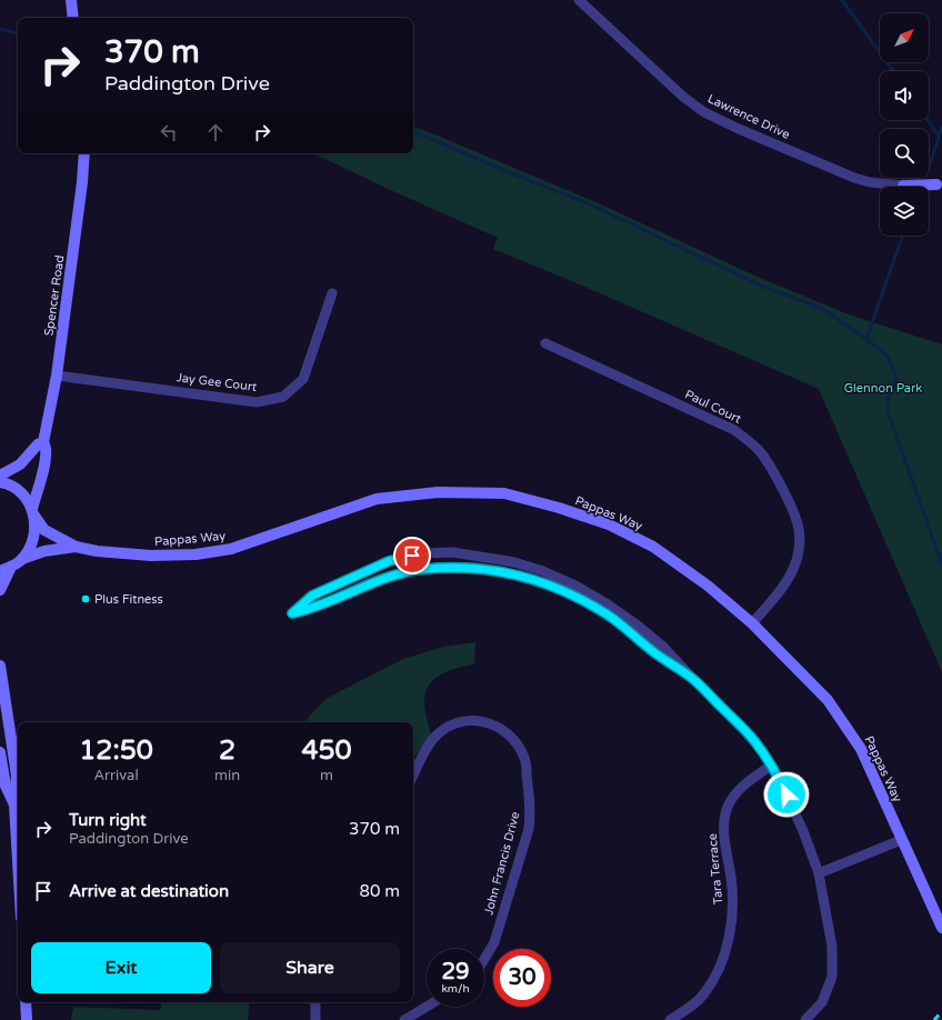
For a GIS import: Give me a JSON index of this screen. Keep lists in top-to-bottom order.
{
  "streets": {
    "street": [
      "Lawrence Drive",
      "Spencer Road",
      "Jay Gee Court",
      "Paul Court",
      "Pappas Way",
      "John Francis Drive",
      "Tara Terrace"
    ]
  },
  "crossings": [
    ["Spencer Road", "Jay Gee Court"],
    ["Spencer Road", "Pappas Way"],
    ["Paul Court", "Pappas Way"]
  ],
  "parks": ["Glennon Park"],
  "places": ["Plus Fitness"],
  "north": "top right",
  "page": {
    "turn": ["370 m", "Paddington Drive"],
    "eta": [
      "12:50",
      "Arrival",
      "2",
      "min",
      "450",
      "m"
    ],
    "list": [
      {
        "name": "Turn right",
        "note": "Paddington Drive",
        "value": "370 m"
      },
      {
        "name": "Arrive at destination",
        "value": "80 m"
      }
    ],
    "buttons": ["Exit", "Share"],
    "speed": "29 km/h",
    "limit": "30"
  }
}
